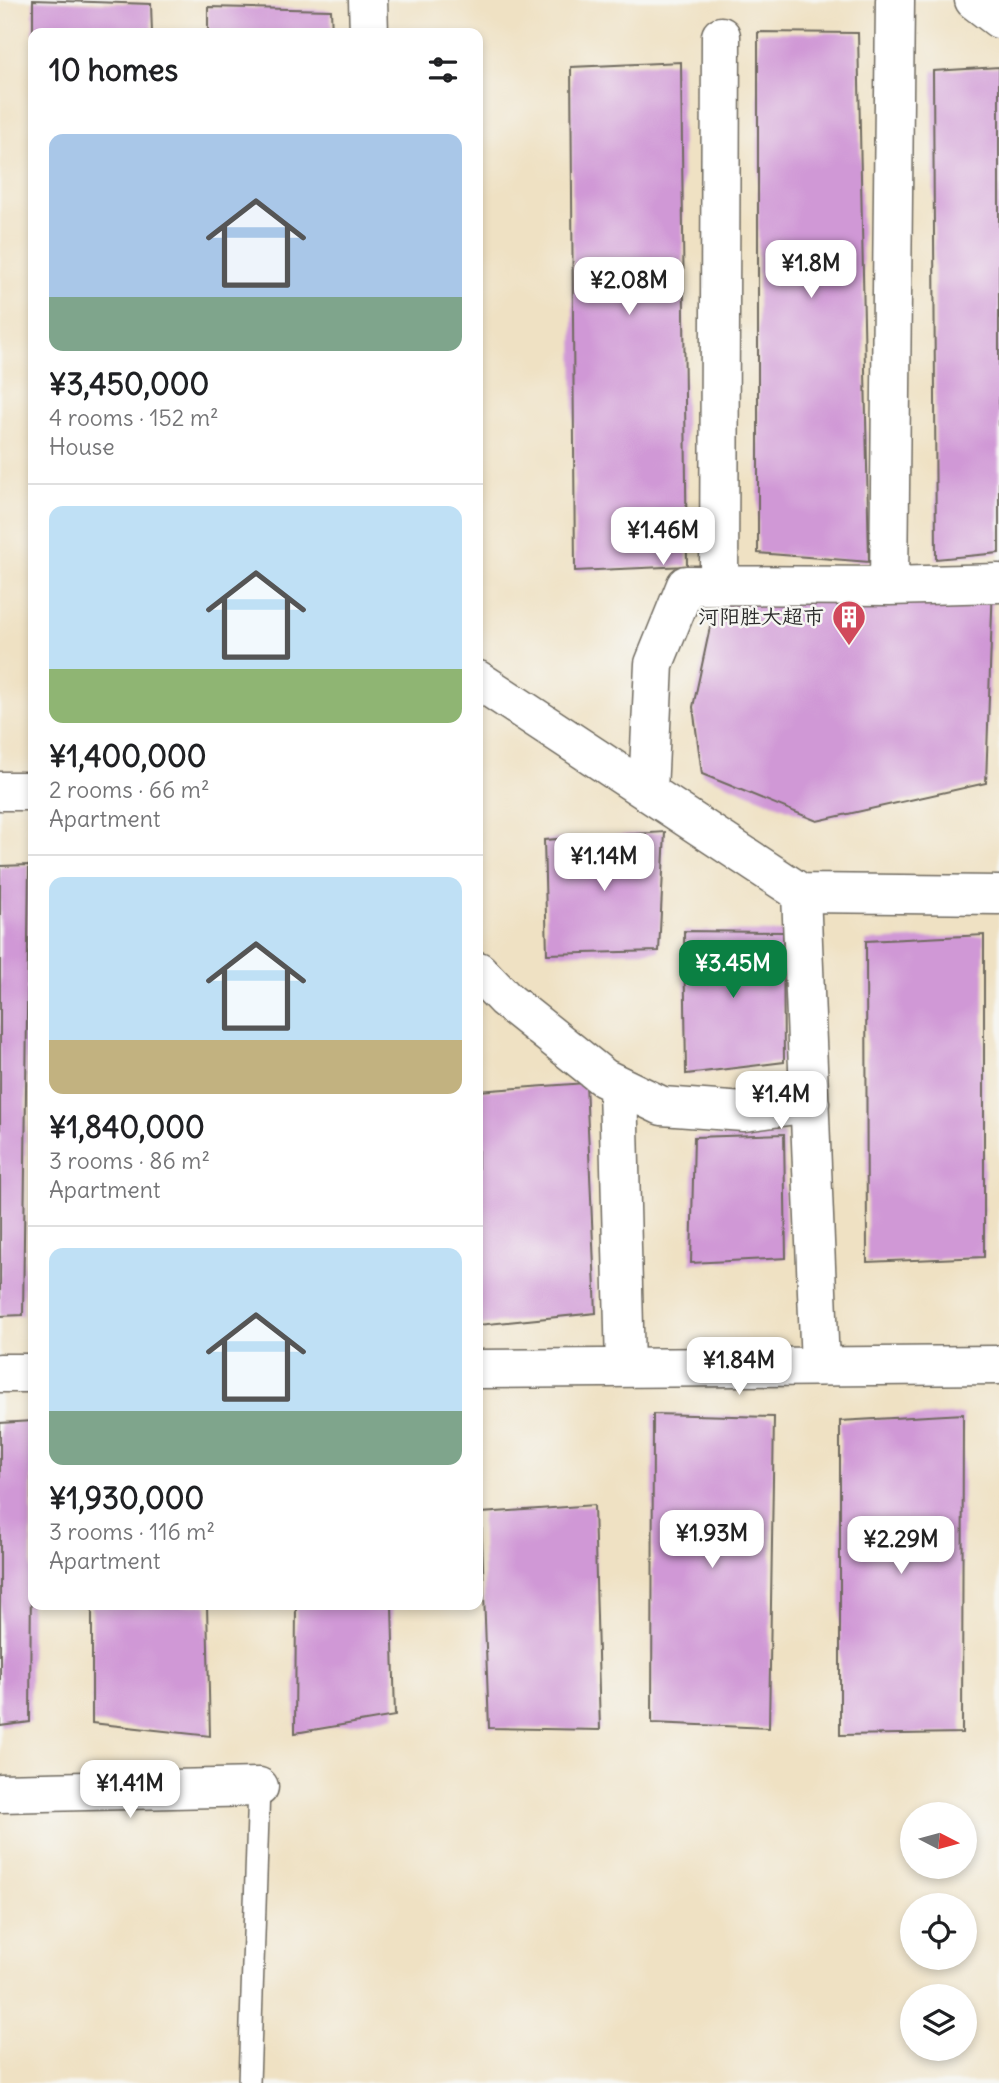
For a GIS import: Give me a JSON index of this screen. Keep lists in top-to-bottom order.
{
  "places": {
    "building": ["河阳胜大超市"]
  },
  "north": "right",
  "page": {
    "heading": "10 homes",
    "list": [
      {
        "name": "¥3,450,000",
        "note": "4 rooms · 152 m² · House"
      },
      {
        "name": "¥1,400,000",
        "note": "2 rooms · 66 m² · Apartment"
      },
      {
        "name": "¥1,840,000",
        "note": "3 rooms · 86 m² · Apartment"
      },
      {
        "name": "¥1,930,000",
        "note": "3 rooms · 116 m² · Apartment"
      }
    ],
    "price": [
      "¥1.8M",
      "¥2.08M",
      "¥1.46M",
      "¥1.14M",
      "¥3.45M",
      "¥1.4M",
      "¥1.84M",
      "¥1.93M",
      "¥2.29M",
      "¥1.41M"
    ]
  }
}
